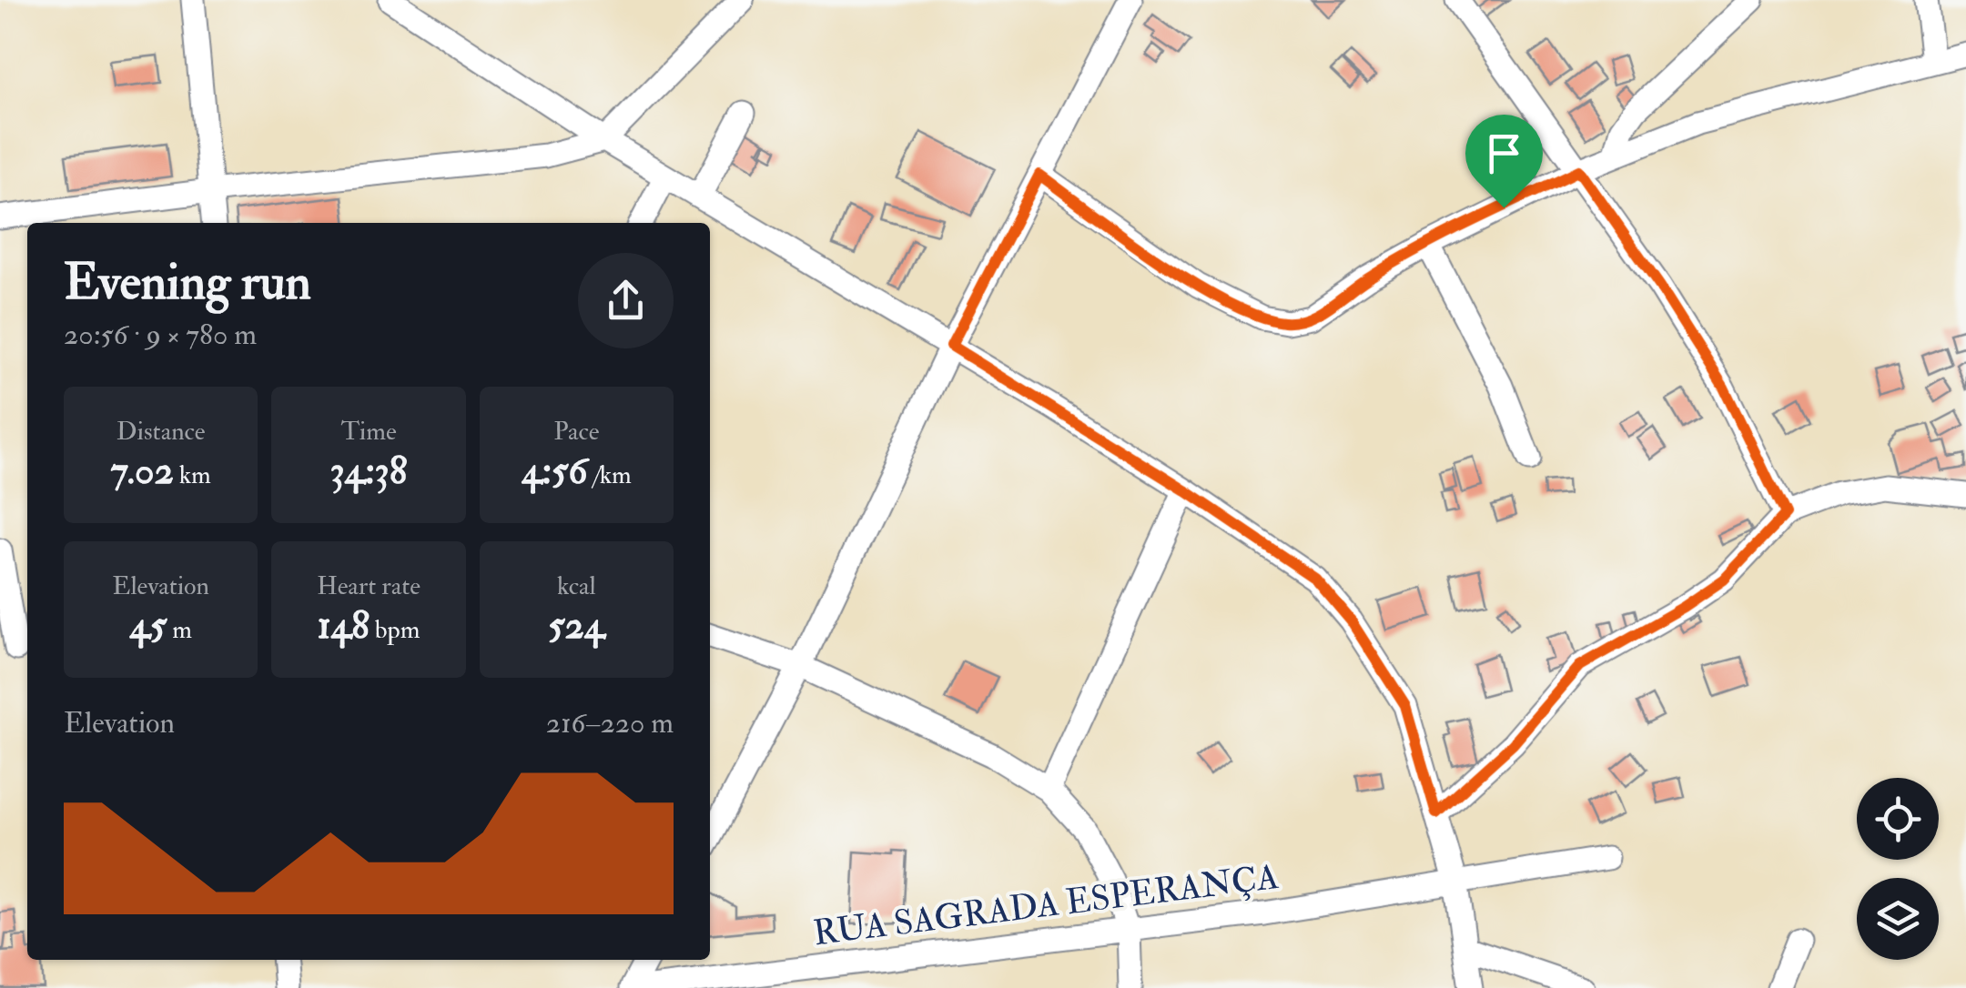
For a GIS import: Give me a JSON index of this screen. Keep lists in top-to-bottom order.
{
  "streets": {
    "street": ["RUA SAGRADA ESPERANÇA"]
  },
  "page": {
    "heading": ["Evening run", "20:56 · 9 × 780 m"],
    "stats": [
      ["Distance", "7.02 km"],
      ["Time", "34:38"],
      ["Pace", "4:56 /km"],
      ["Elevation", "45 m"],
      ["Heart rate", "148 bpm"],
      ["kcal", "524"]
    ],
    "chart": ["Elevation", "216–220 m"]
  }
}
